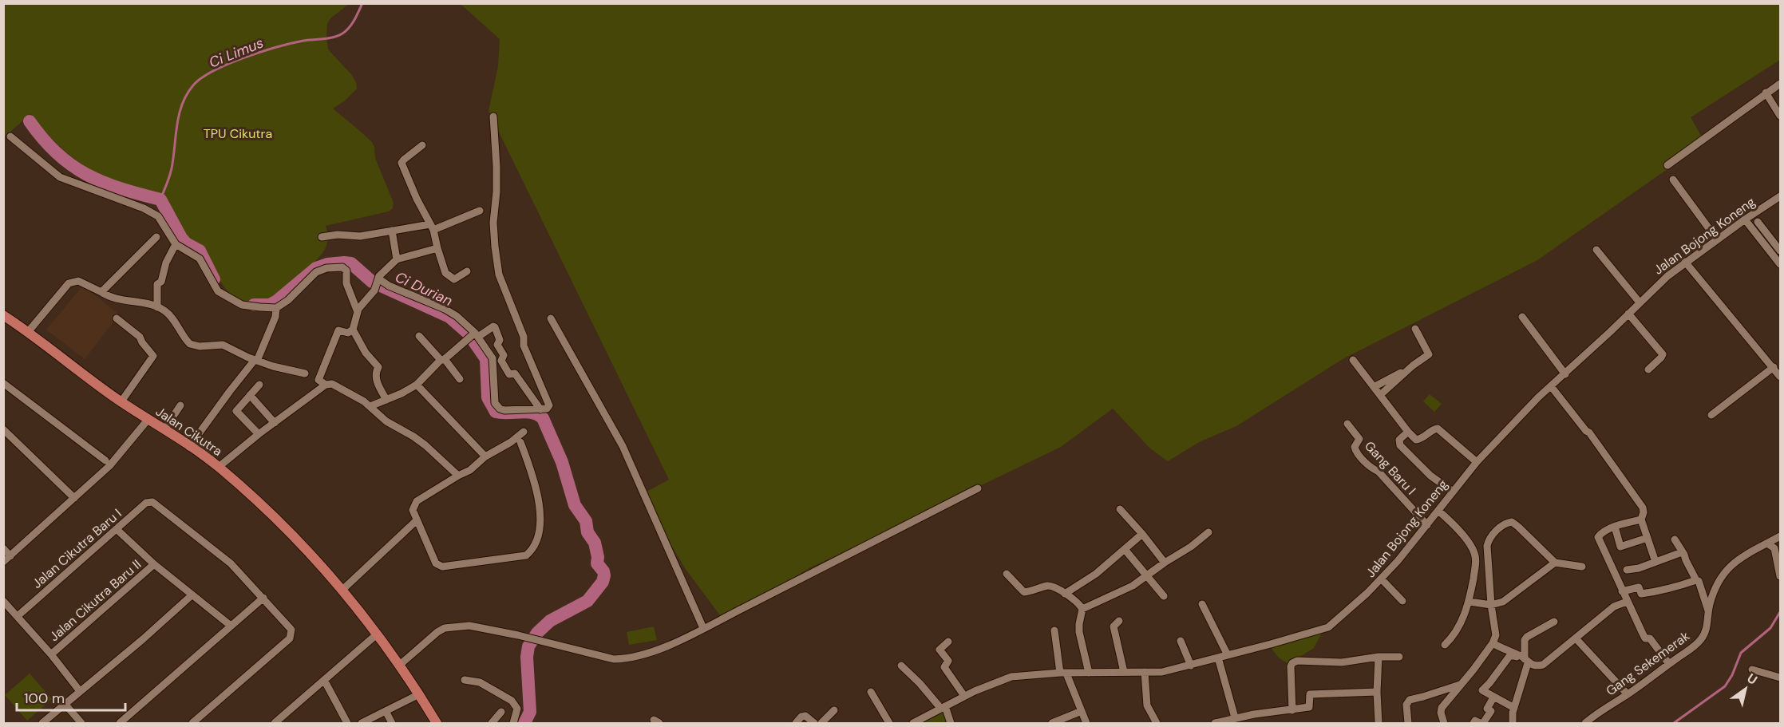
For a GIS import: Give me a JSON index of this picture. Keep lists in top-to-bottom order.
{
  "streets": {
    "main road": ["Jalan Cikutra"],
    "street": [
      "Jalan Bojong Koneng",
      "Gang Baru I",
      "Jalan Cikutra Baru I",
      "Jalan Cikutra Baru II",
      "Gang Sekemerak"
    ]
  },
  "crossings": [
    ["Jalan Bojong Koneng", "Gang Baru I"]
  ],
  "water": ["Ci Limus", "Ci Durian"],
  "parks": ["TPU Cikutra"],
  "scale_bar": "100 m",
  "north": "top right"
}
